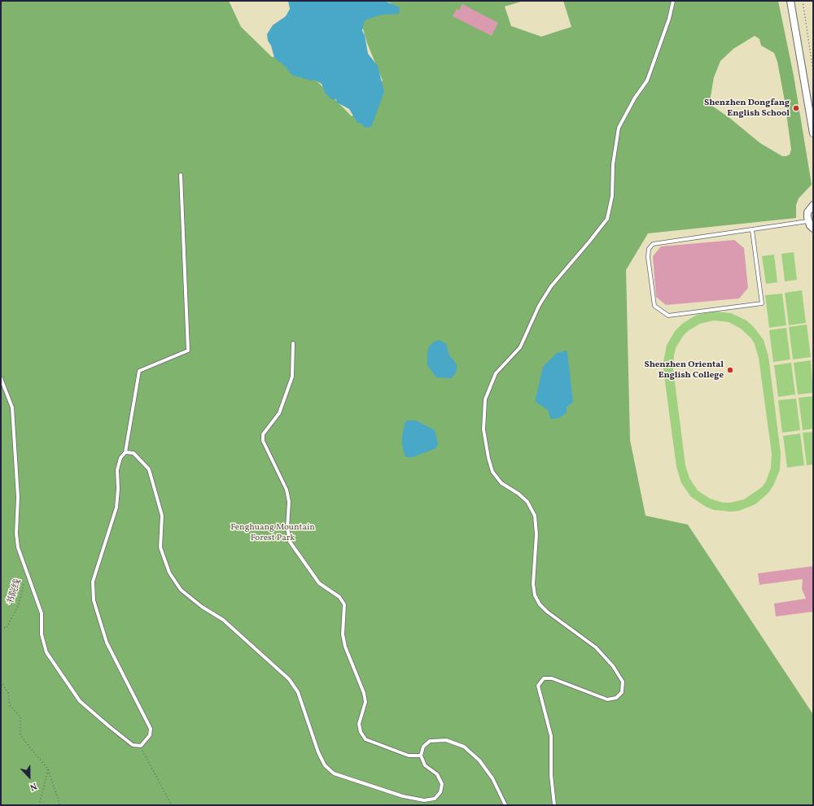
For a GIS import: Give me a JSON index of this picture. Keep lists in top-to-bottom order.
{
  "streets": {
    "path": ["书院线"]
  },
  "parks": ["Fenghuang Mountain Forest Park"],
  "places": ["Shenzhen Dongfang English School", "Shenzhen Oriental English College"],
  "north": "bottom"
}
